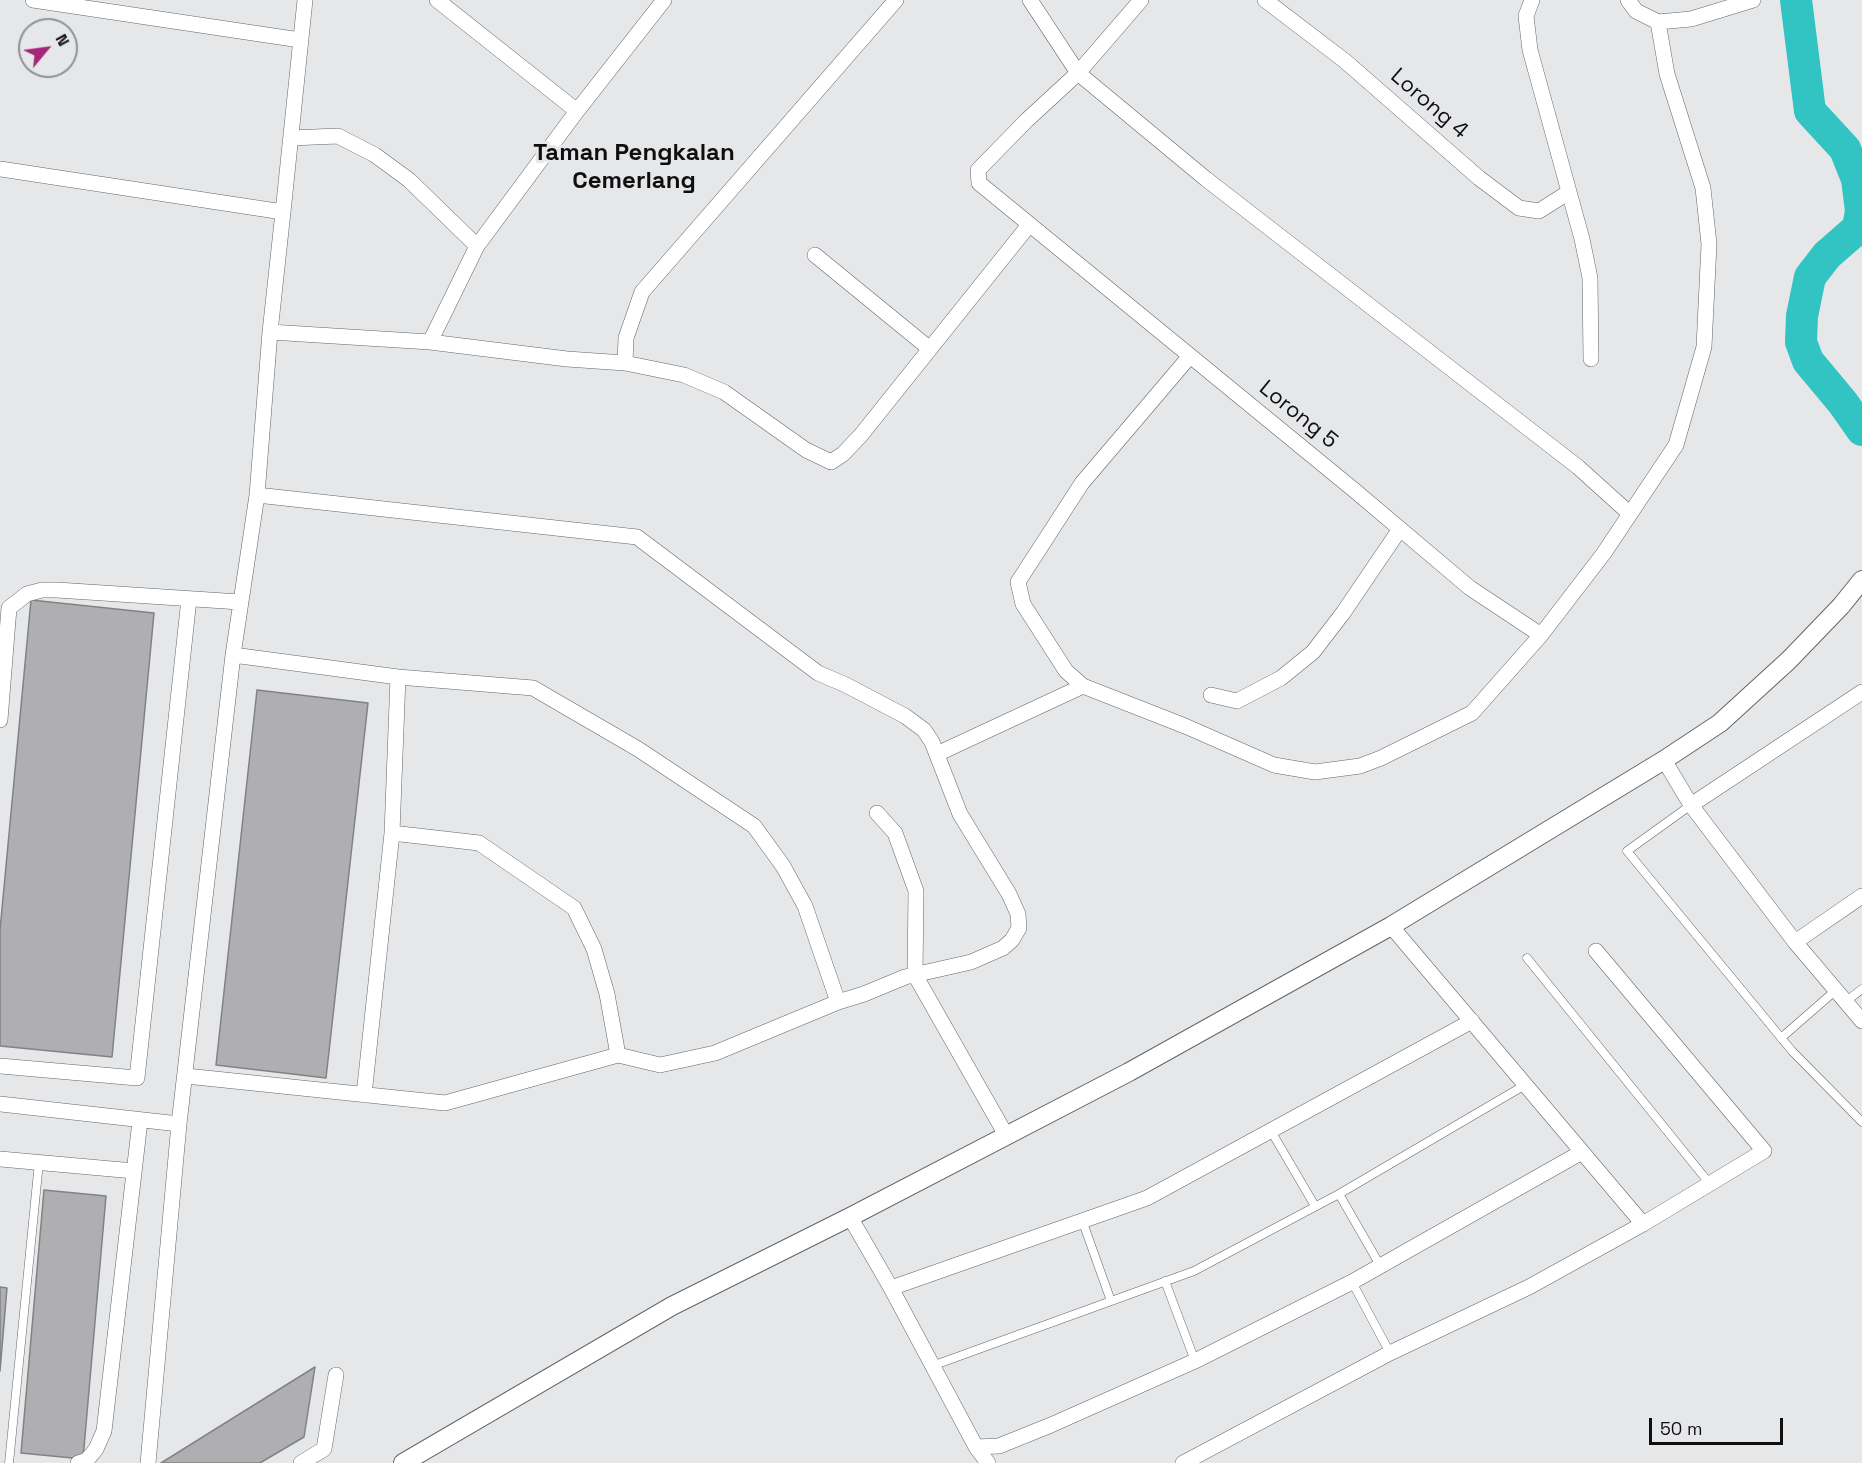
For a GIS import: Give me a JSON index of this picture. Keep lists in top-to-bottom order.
{
  "streets": {
    "street": ["Lorong 4", "Lorong 5"]
  },
  "districts": ["Taman Pengkalan Cemerlang"],
  "scale_bar": "50 m",
  "north": "top right"
}
